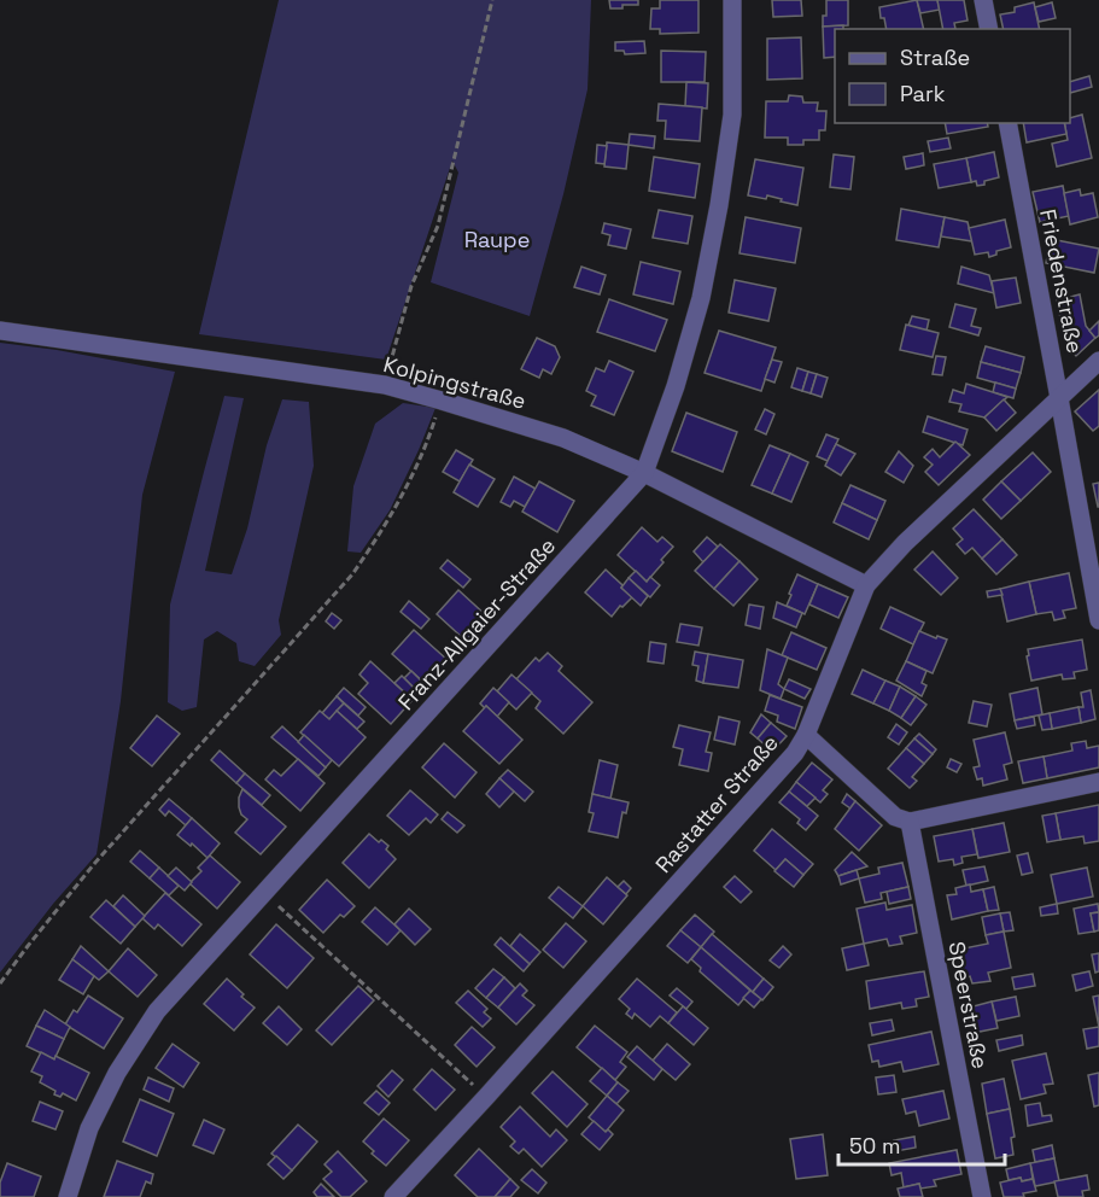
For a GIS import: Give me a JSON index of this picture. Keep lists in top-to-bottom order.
{
  "streets": {
    "street": [
      "Friedenstraße",
      "Kolpingstraße",
      "Franz-Allgaier-Straße",
      "Rastatter Straße",
      "Speerstraße"
    ]
  },
  "crossings": [
    ["Friedenstraße", "Rastatter Straße"],
    ["Kolpingstraße", "Franz-Allgaier-Straße"],
    ["Kolpingstraße", "Rastatter Straße"]
  ],
  "parks": ["Raupe"],
  "legend": ["Straße", "Park"],
  "scale_bar": "50 m"
}
